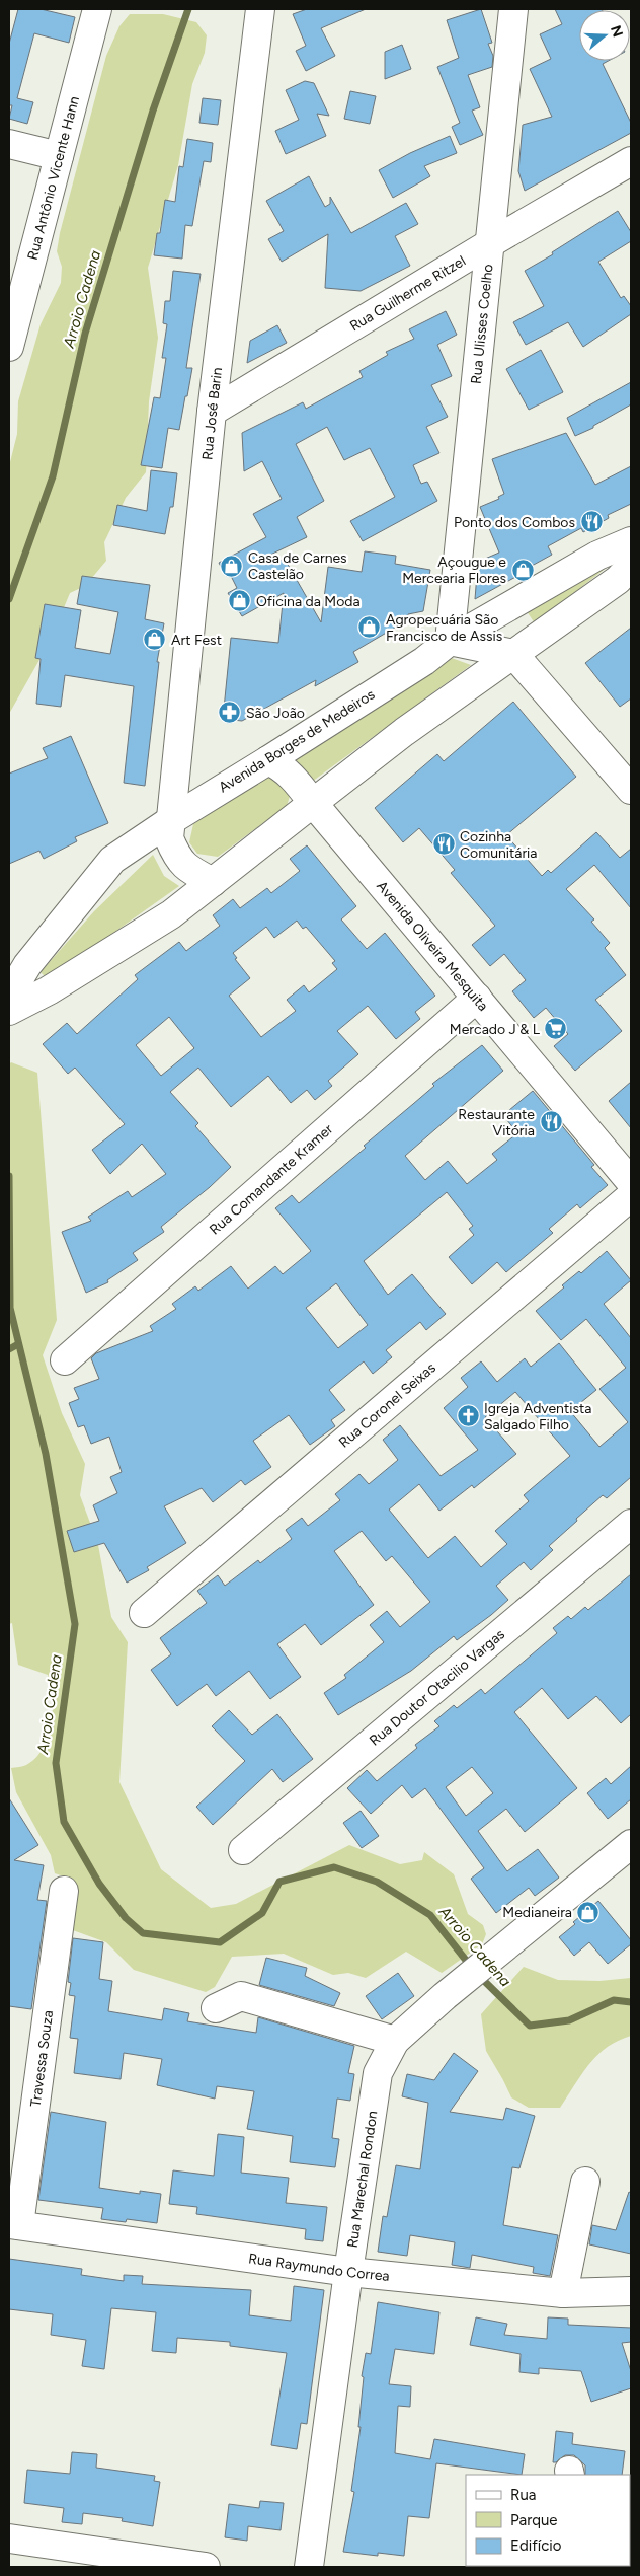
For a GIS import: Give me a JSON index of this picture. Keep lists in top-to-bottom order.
{
  "streets": {
    "street": [
      "Rua Antônio Vicente Hann",
      "Rua Guilherme Ritzel",
      "Rua Ulisses Coelho",
      "Rua José Barin",
      "Avenida Borges de Medeiros",
      "Avenida Oliveira Mesquita",
      "Rua Comandante Kramer",
      "Rua Coronel Seixas",
      "Rua Doutor Otacilio Vargas",
      "Travessa Souza",
      "Rua Marechal Rondon",
      "Rua Raymundo Correa"
    ]
  },
  "crossings": [
    ["Rua Guilherme Ritzel", "Rua Ulisses Coelho"],
    ["Rua Guilherme Ritzel", "Rua José Barin"],
    ["Rua Ulisses Coelho", "Avenida Borges de Medeiros"],
    ["Rua José Barin", "Avenida Borges de Medeiros"],
    ["Avenida Borges de Medeiros", "Avenida Oliveira Mesquita"],
    ["Avenida Oliveira Mesquita", "Rua Comandante Kramer"],
    ["Travessa Souza", "Rua Raymundo Correa"],
    ["Rua Marechal Rondon", "Rua Raymundo Correa"]
  ],
  "water": ["Arroio Cadena"],
  "places": {
    "restaurant": ["Ponto dos Combos", "Cozinha Comunitária", "Restaurante Vitória"],
    "shop": [
      "Casa de Carnes Castelão",
      "Açougue e Mercearia Flores",
      "Oficina da Moda",
      "Agropecuária São Francisco de Assis",
      "Art Fest",
      "Medianeira"
    ],
    "pharmacy": ["São João"],
    "supermarket": ["Mercado J & L"],
    "church": ["Igreja Adventista Salgado Filho"]
  },
  "legend": ["Rua", "Parque", "Edifício"],
  "north": "right"
}
